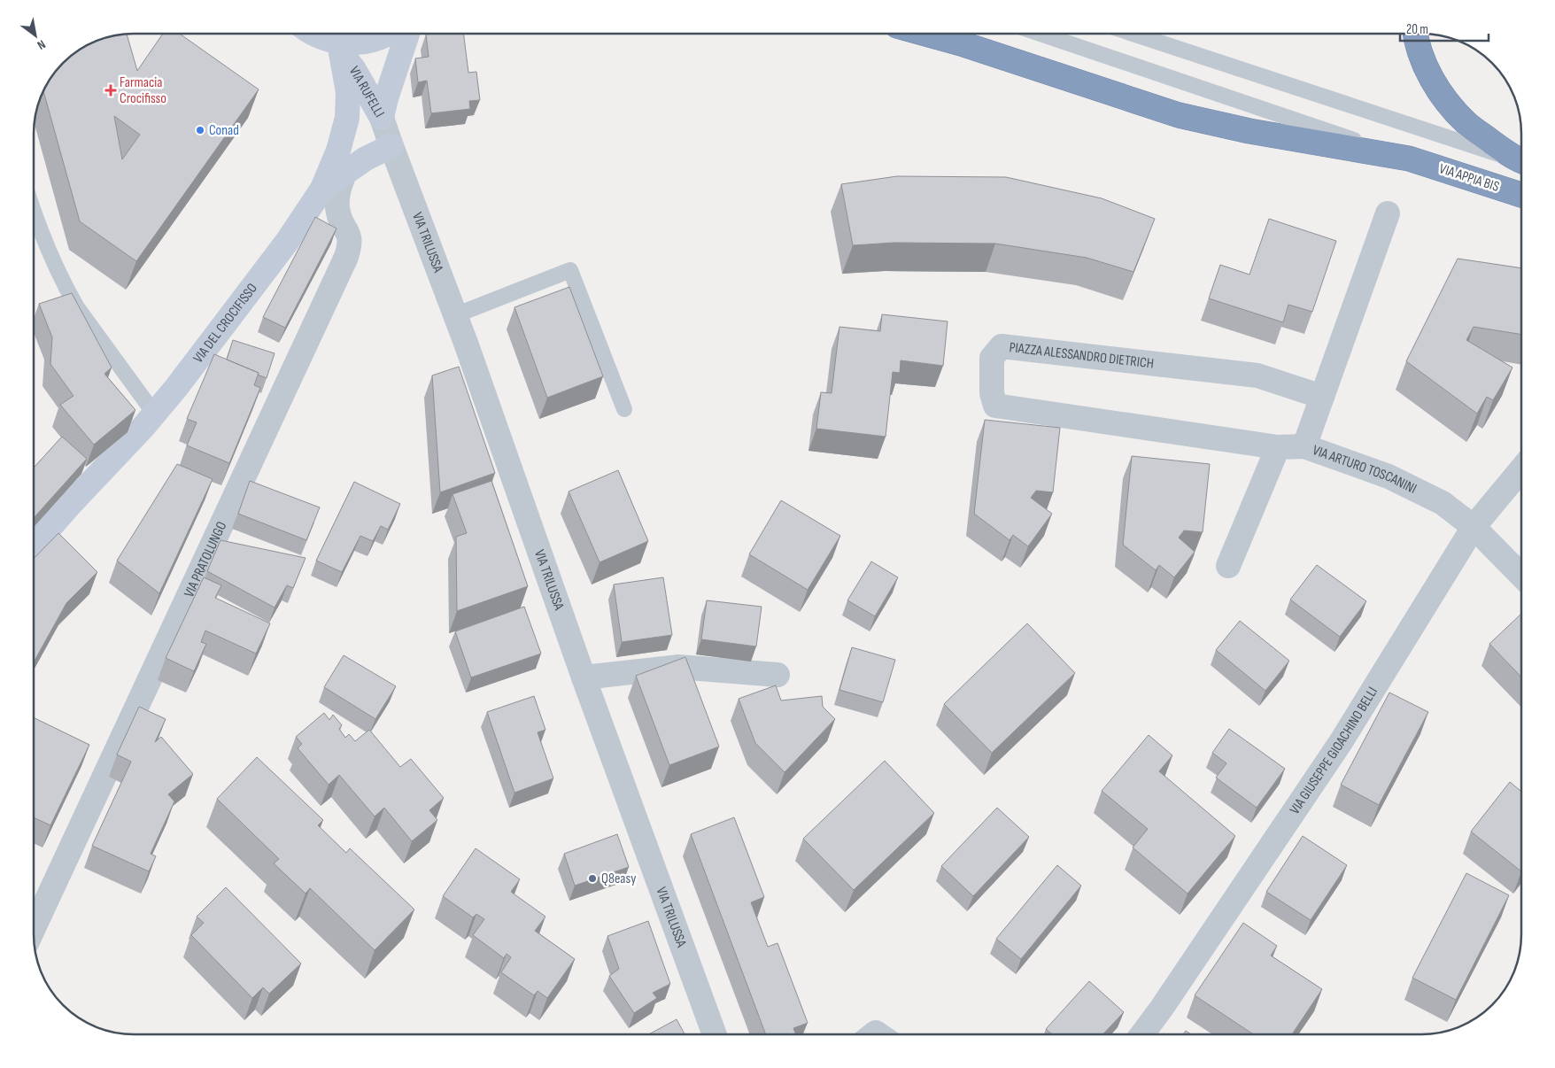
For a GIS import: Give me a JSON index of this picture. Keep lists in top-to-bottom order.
{
  "streets": {
    "highway": ["VIA APPIA BIS"],
    "street": [
      "VIA RUFELLI",
      "VIA TRILUSSA",
      "VIA DEL CROCIFISSO",
      "PIAZZA ALESSANDRO DIETRICH",
      "VIA ARTURO TOSCANINI",
      "VIA PRATOLUNGO",
      "VIA GIUSEPPE GIOACHINO BELLI"
    ]
  },
  "crossings": [
    ["VIA RUFELLI", "VIA TRILUSSA"],
    ["VIA RUFELLI", "VIA DEL CROCIFISSO"],
    ["PIAZZA ALESSANDRO DIETRICH", "VIA ARTURO TOSCANINI"],
    ["VIA ARTURO TOSCANINI", "VIA GIUSEPPE GIOACHINO BELLI"]
  ],
  "places": {
    "health": ["Farmacia Crocifisso"],
    "other": ["Conad", "Q8easy"]
  },
  "scale_bar": "20 m",
  "north": "bottom right"
}
